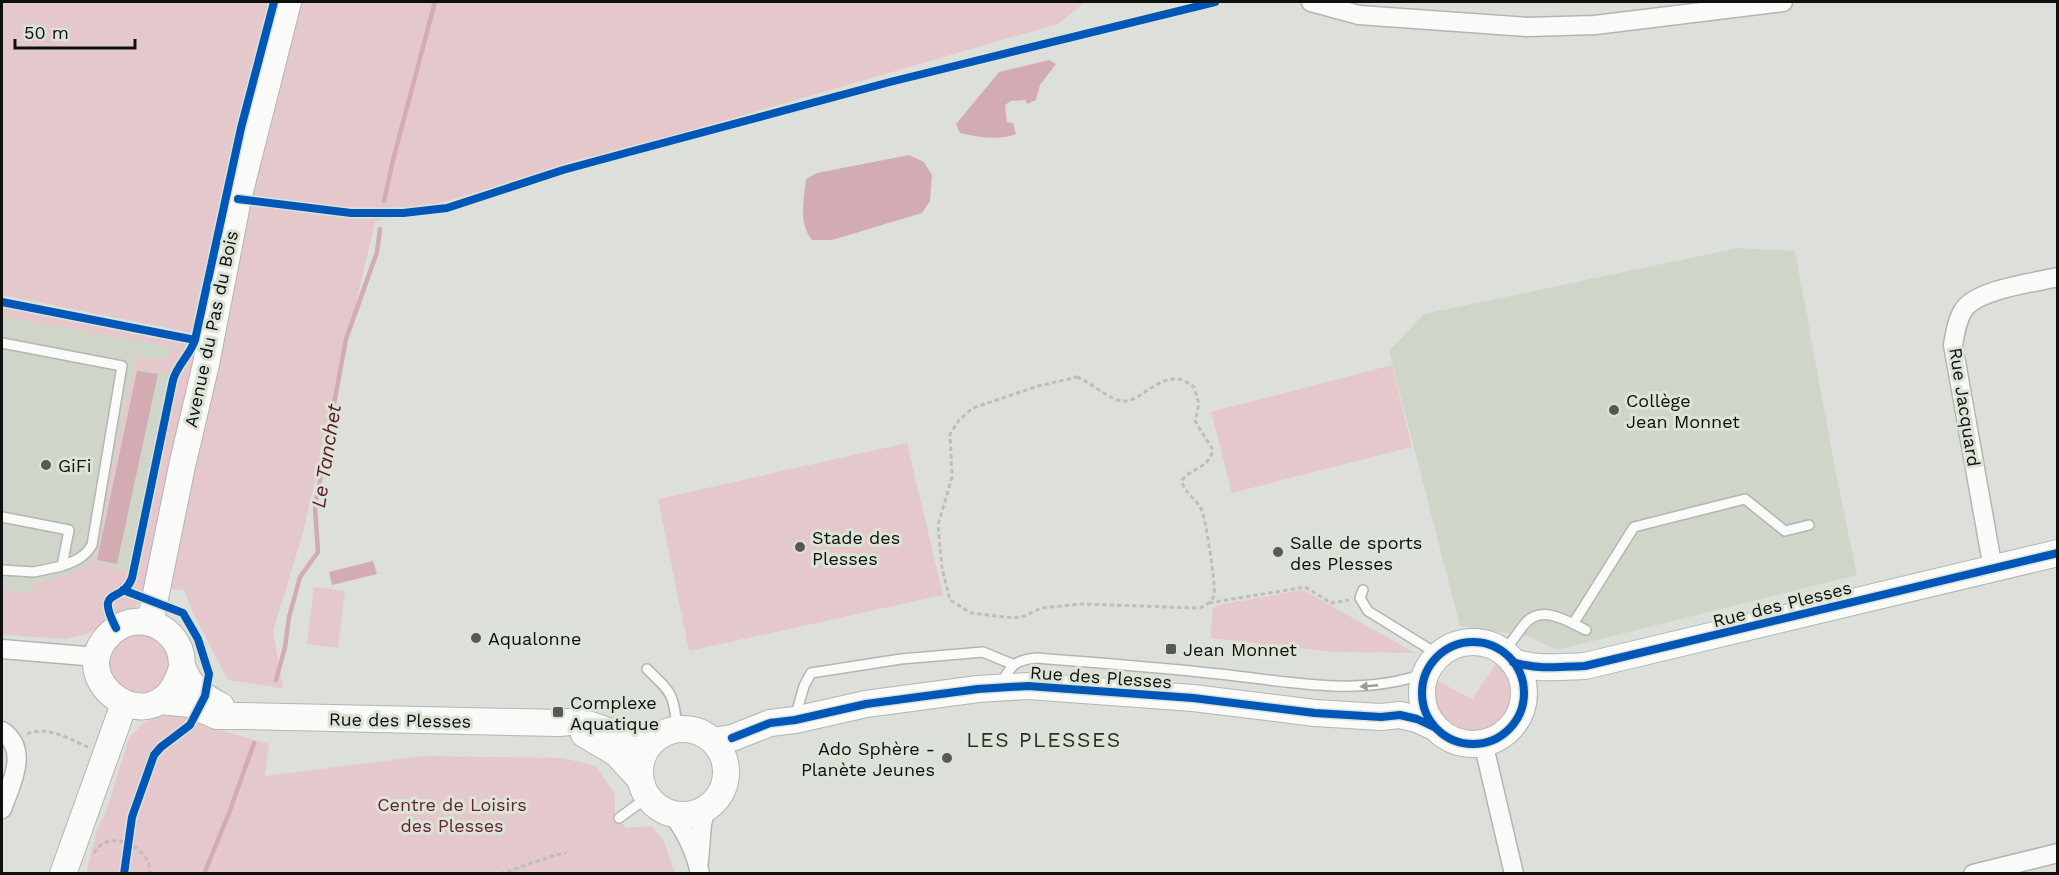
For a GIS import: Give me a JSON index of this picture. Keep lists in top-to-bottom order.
{
  "streets": {
    "street": ["Avenue du Pas du Bois", "Rue Jacquard", "Rue des Plesses"]
  },
  "crossings": [
    ["Avenue du Pas du Bois", "Rue des Plesses"],
    ["Rue Jacquard", "Rue des Plesses"]
  ],
  "districts": ["LES PLESSES"],
  "water": ["Le Tanchet"],
  "parks": ["Centre de Loisirs des Plesses"],
  "places": {
    "other": [
      "Collège Jean Monnet",
      "GiFi",
      "Stade des Plesses",
      "Salle de sports des Plesses",
      "Aqualonne",
      "Ado Sphère - Planète Jeunes"
    ],
    "transit": ["Jean Monnet", "Complexe Aquatique"]
  },
  "scale_bar": "50 m"
}
